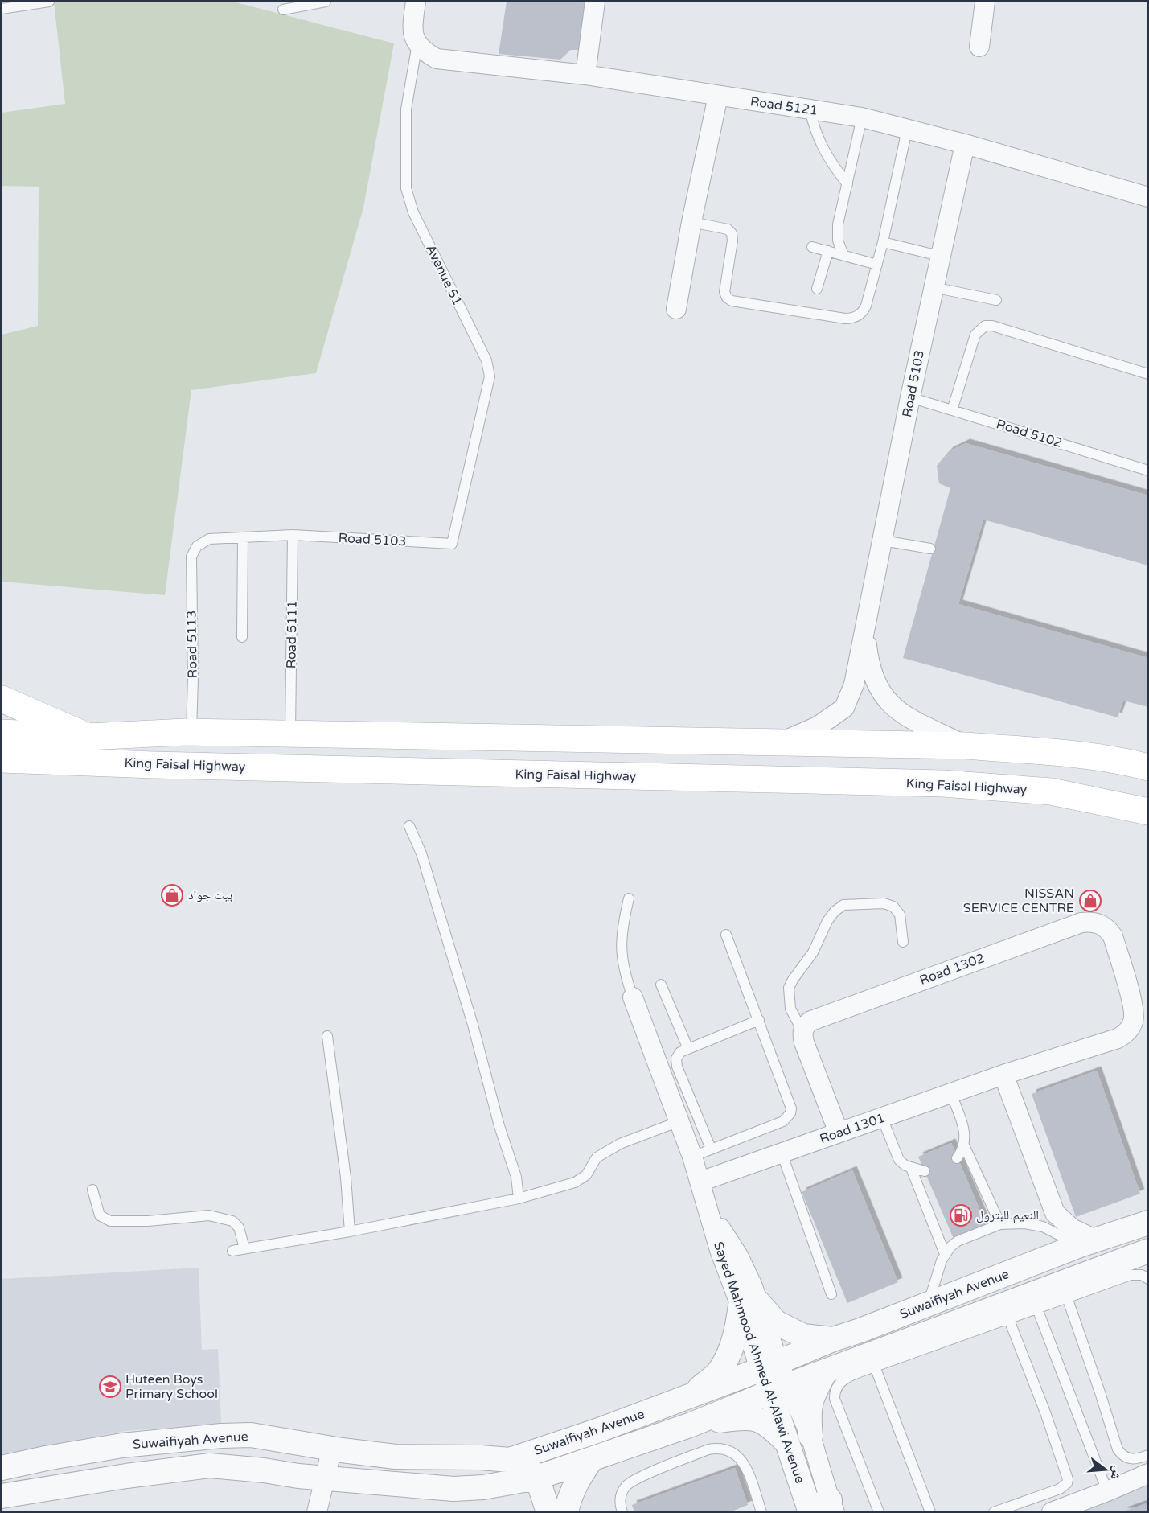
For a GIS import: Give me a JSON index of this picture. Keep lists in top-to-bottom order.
{
  "streets": {
    "main road": ["King Faisal Highway"],
    "street": [
      "Road 5121",
      "Avenue 51",
      "Road 5103",
      "Road 1302",
      "Road 1301",
      "Suwaifiyah Avenue",
      "Sayed Mahmood Ahmed Al-Alawi Avenue"
    ],
    "lane": ["Road 5102", "Road 5111", "Road 5113"]
  },
  "crossings": [
    ["Road 5121", "Avenue 51"],
    ["Road 5121", "Road 5103"],
    ["Avenue 51", "Road 5103"],
    ["Road 5103", "Road 5102"],
    ["Road 5103", "Road 5111"],
    ["Road 5103", "Road 5113"],
    ["Road 1302", "Road 1301"],
    ["Road 1301", "Sayed Mahmood Ahmed Al-Alawi Avenue"],
    ["Suwaifiyah Avenue", "Sayed Mahmood Ahmed Al-Alawi Avenue"]
  ],
  "places": {
    "shop": ["بيت جواد", "NISSAN SERVICE CENTRE"],
    "fuel station": ["النعيم للبترول"],
    "school or university": ["Huteen Boys Primary School"]
  },
  "north": "right"
}
